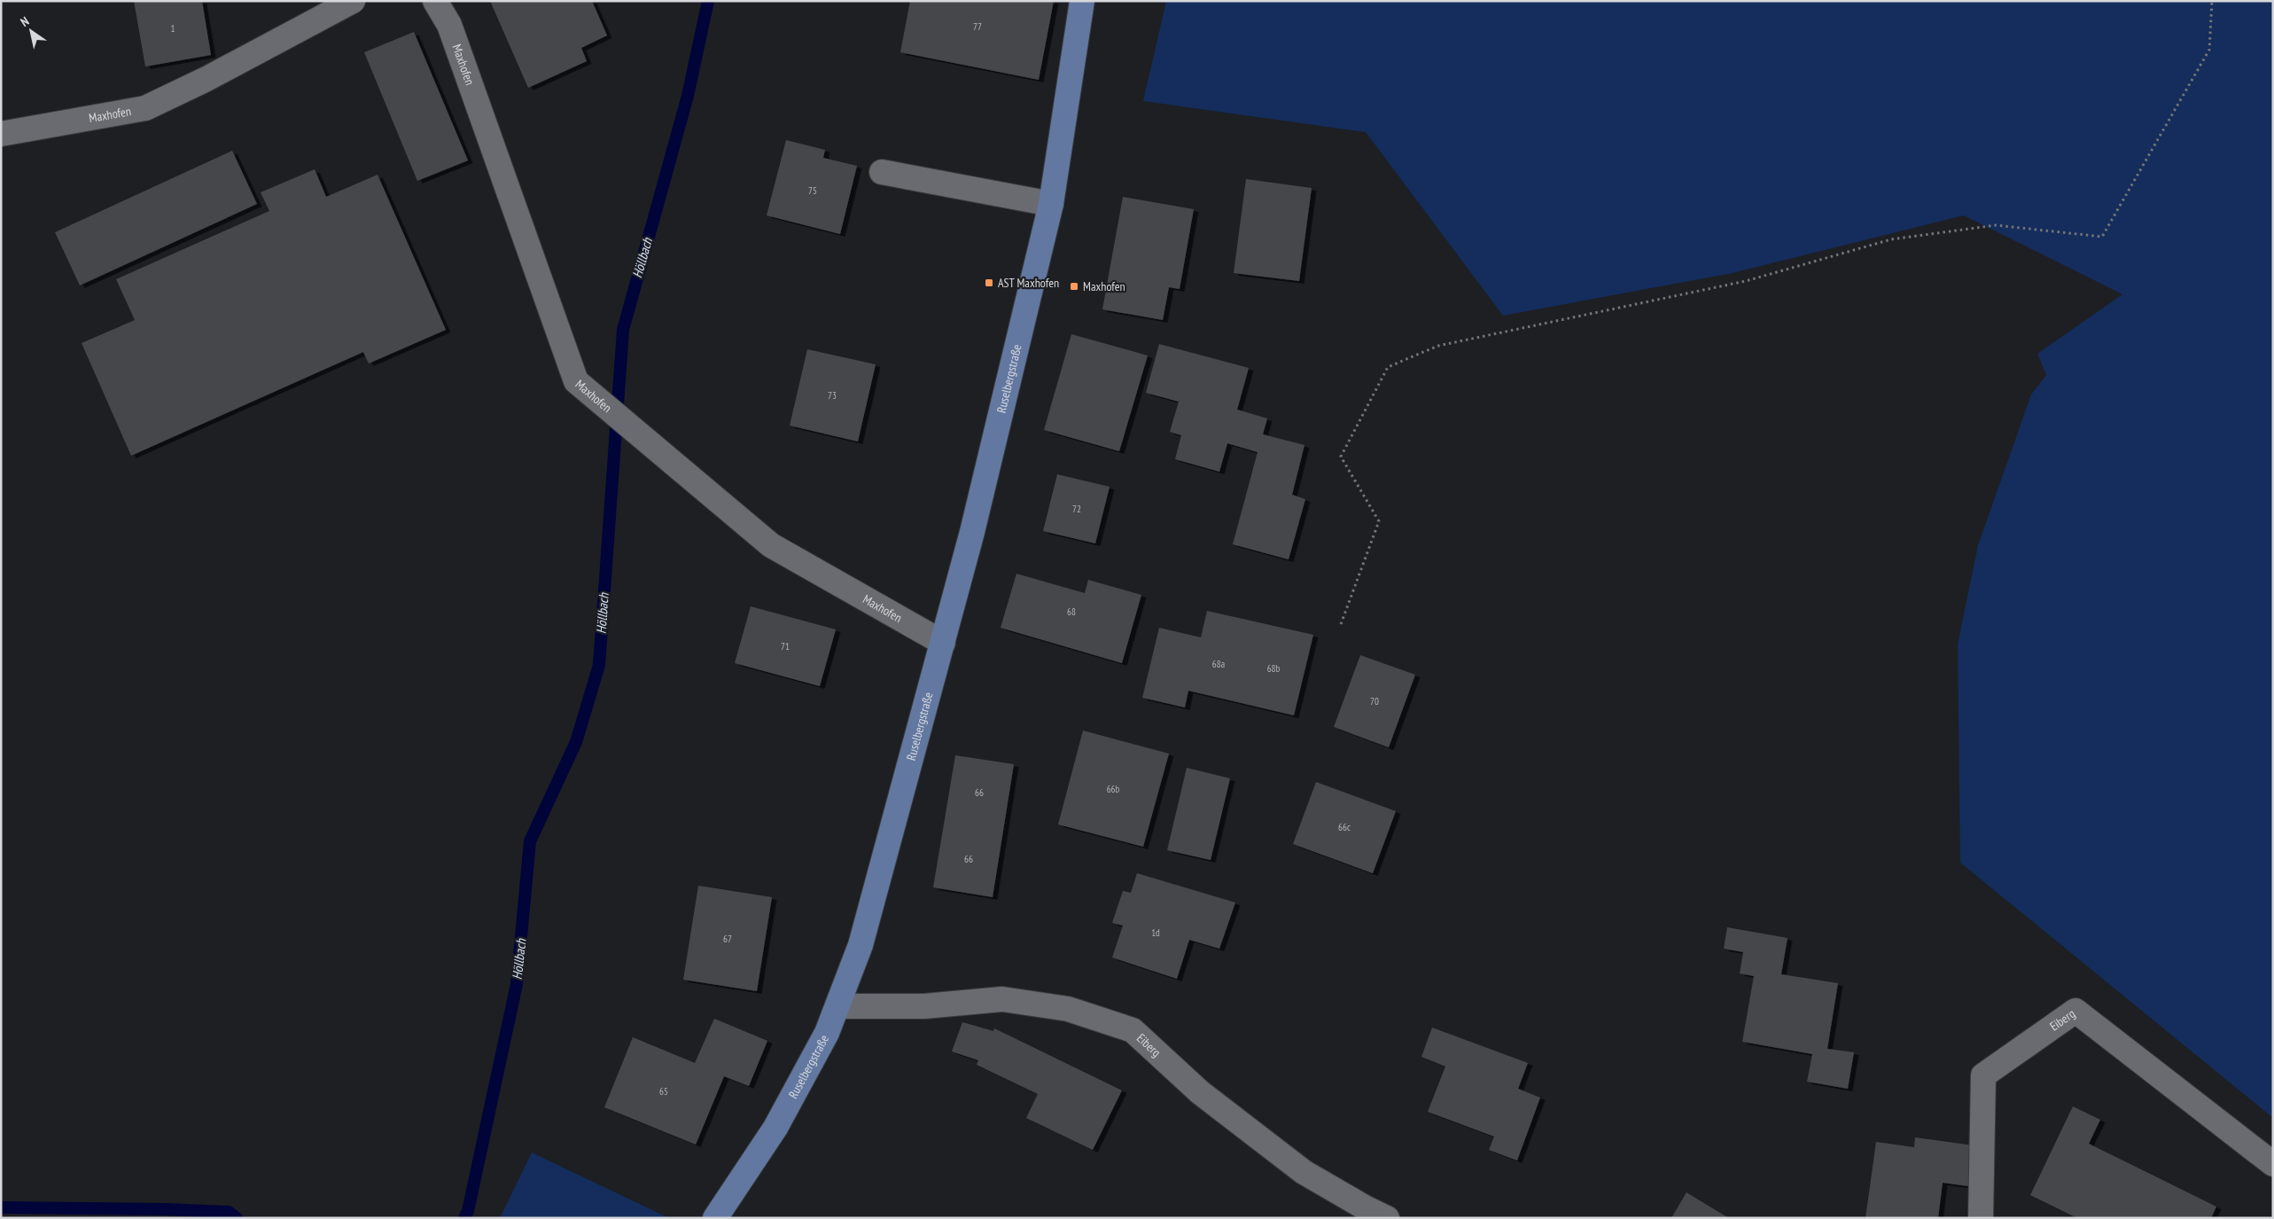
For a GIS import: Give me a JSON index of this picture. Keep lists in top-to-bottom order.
{
  "streets": {
    "main road": ["Ruselbergstraße"],
    "street": ["Maxhofen", "Eiberg"]
  },
  "crossings": [
    ["Maxhofen", "Ruselbergstraße"],
    ["Ruselbergstraße", "Eiberg"]
  ],
  "water": ["Höllbach"],
  "places": {
    "transit": ["AST Maxhofen", "Maxhofen"]
  },
  "house_numbers": [
    "77",
    "1",
    "75",
    "73",
    "72",
    "68",
    "71",
    "68a",
    "68b",
    "70",
    "66b",
    "66",
    "66c",
    "66",
    "1d",
    "67",
    "65"
  ],
  "north": "top left"
}
